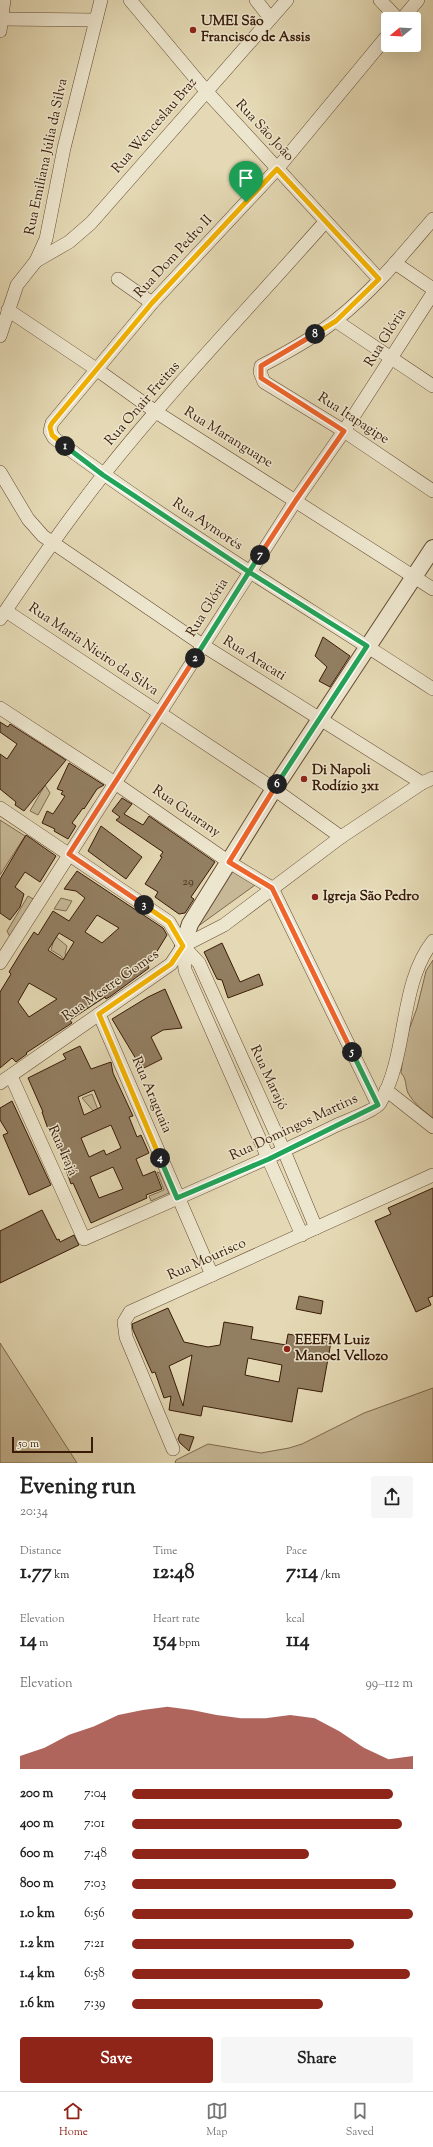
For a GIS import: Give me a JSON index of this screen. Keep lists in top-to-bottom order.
{
  "streets": {
    "street": [
      "Rua Wenceslau Braz",
      "Rua São João",
      "Rua Emiliana Júlia da Silva",
      "Rua Dom Pedro II",
      "Rua Glória",
      "Rua Onair Freitas",
      "Rua Itapagipe",
      "Rua Maranguape",
      "Rua Aymorés",
      "Rua Maria Nieiro da Silva",
      "Rua Aracati",
      "Rua Guarany",
      "Rua Mestre Gomes",
      "Rua Marajó",
      "Rua Araguaia",
      "Rua Domingos Martins",
      "Rua Irajá",
      "Rua Mourisco"
    ]
  },
  "crossings": [
    ["Rua Wenceslau Braz", "Rua São João"],
    ["Rua Wenceslau Braz", "Rua Emiliana Júlia da Silva"],
    ["Rua São João", "Rua Dom Pedro II"],
    ["Rua São João", "Rua Onair Freitas"],
    ["Rua Emiliana Júlia da Silva", "Rua Maranguape"],
    ["Rua Dom Pedro II", "Rua Maranguape"],
    ["Rua Dom Pedro II", "Rua Aymorés"],
    ["Rua Glória", "Rua Itapagipe"],
    ["Rua Glória", "Rua Maranguape"],
    ["Rua Glória", "Rua Aymorés"],
    ["Rua Glória", "Rua Maria Nieiro da Silva"],
    ["Rua Glória", "Rua Aracati"],
    ["Rua Glória", "Rua Guarany"],
    ["Rua Glória", "Rua Marajó"],
    ["Rua Onair Freitas", "Rua Maranguape"],
    ["Rua Onair Freitas", "Rua Aymorés"],
    ["Rua Onair Freitas", "Rua Maria Nieiro da Silva"],
    ["Rua Onair Freitas", "Rua Aracati"],
    ["Rua Maria Nieiro da Silva", "Rua Mestre Gomes"],
    ["Rua Aracati", "Rua Mestre Gomes"],
    ["Rua Guarany", "Rua Mestre Gomes"],
    ["Rua Mestre Gomes", "Rua Marajó"],
    ["Rua Mestre Gomes", "Rua Araguaia"],
    ["Rua Mestre Gomes", "Rua Irajá"],
    ["Rua Marajó", "Rua Domingos Martins"],
    ["Rua Marajó", "Rua Mourisco"],
    ["Rua Araguaia", "Rua Domingos Martins"],
    ["Rua Araguaia", "Rua Mourisco"],
    ["Rua Domingos Martins", "Rua Irajá"]
  ],
  "places": [
    "UMEI São Francisco de Assis",
    "Di Napoli Rodízio 3x1",
    "Igreja São Pedro",
    "EEEFM Luiz Manoel Vellozo"
  ],
  "house_numbers": ["29"],
  "scale_bar": "50 m",
  "north": "left",
  "page": {
    "pins": [
      "8",
      "1",
      "7",
      "2",
      "6",
      "3",
      "5",
      "4"
    ],
    "scale": "50 m",
    "heading": ["Evening run", "20:34"],
    "stats": [
      ["Distance", "1.77 km"],
      ["Time", "12:48"],
      ["Pace", "7:14 /km"],
      ["Elevation", "14 m"],
      ["Heart rate", "154 bpm"],
      ["kcal", "114"]
    ],
    "chart": ["Elevation", "99–112 m"],
    "list": [
      {
        "name": "200 m",
        "note": "7:04"
      },
      {
        "name": "400 m",
        "note": "7:01"
      },
      {
        "name": "600 m",
        "note": "7:48"
      },
      {
        "name": "800 m",
        "note": "7:03"
      },
      {
        "name": "1.0 km",
        "note": "6:56"
      },
      {
        "name": "1.2 km",
        "note": "7:21"
      },
      {
        "name": "1.4 km",
        "note": "6:58"
      },
      {
        "name": "1.6 km",
        "note": "7:39"
      }
    ],
    "buttons": ["Save", "Share"],
    "tabs": ["Home", "Map", "Saved"]
  }
}
